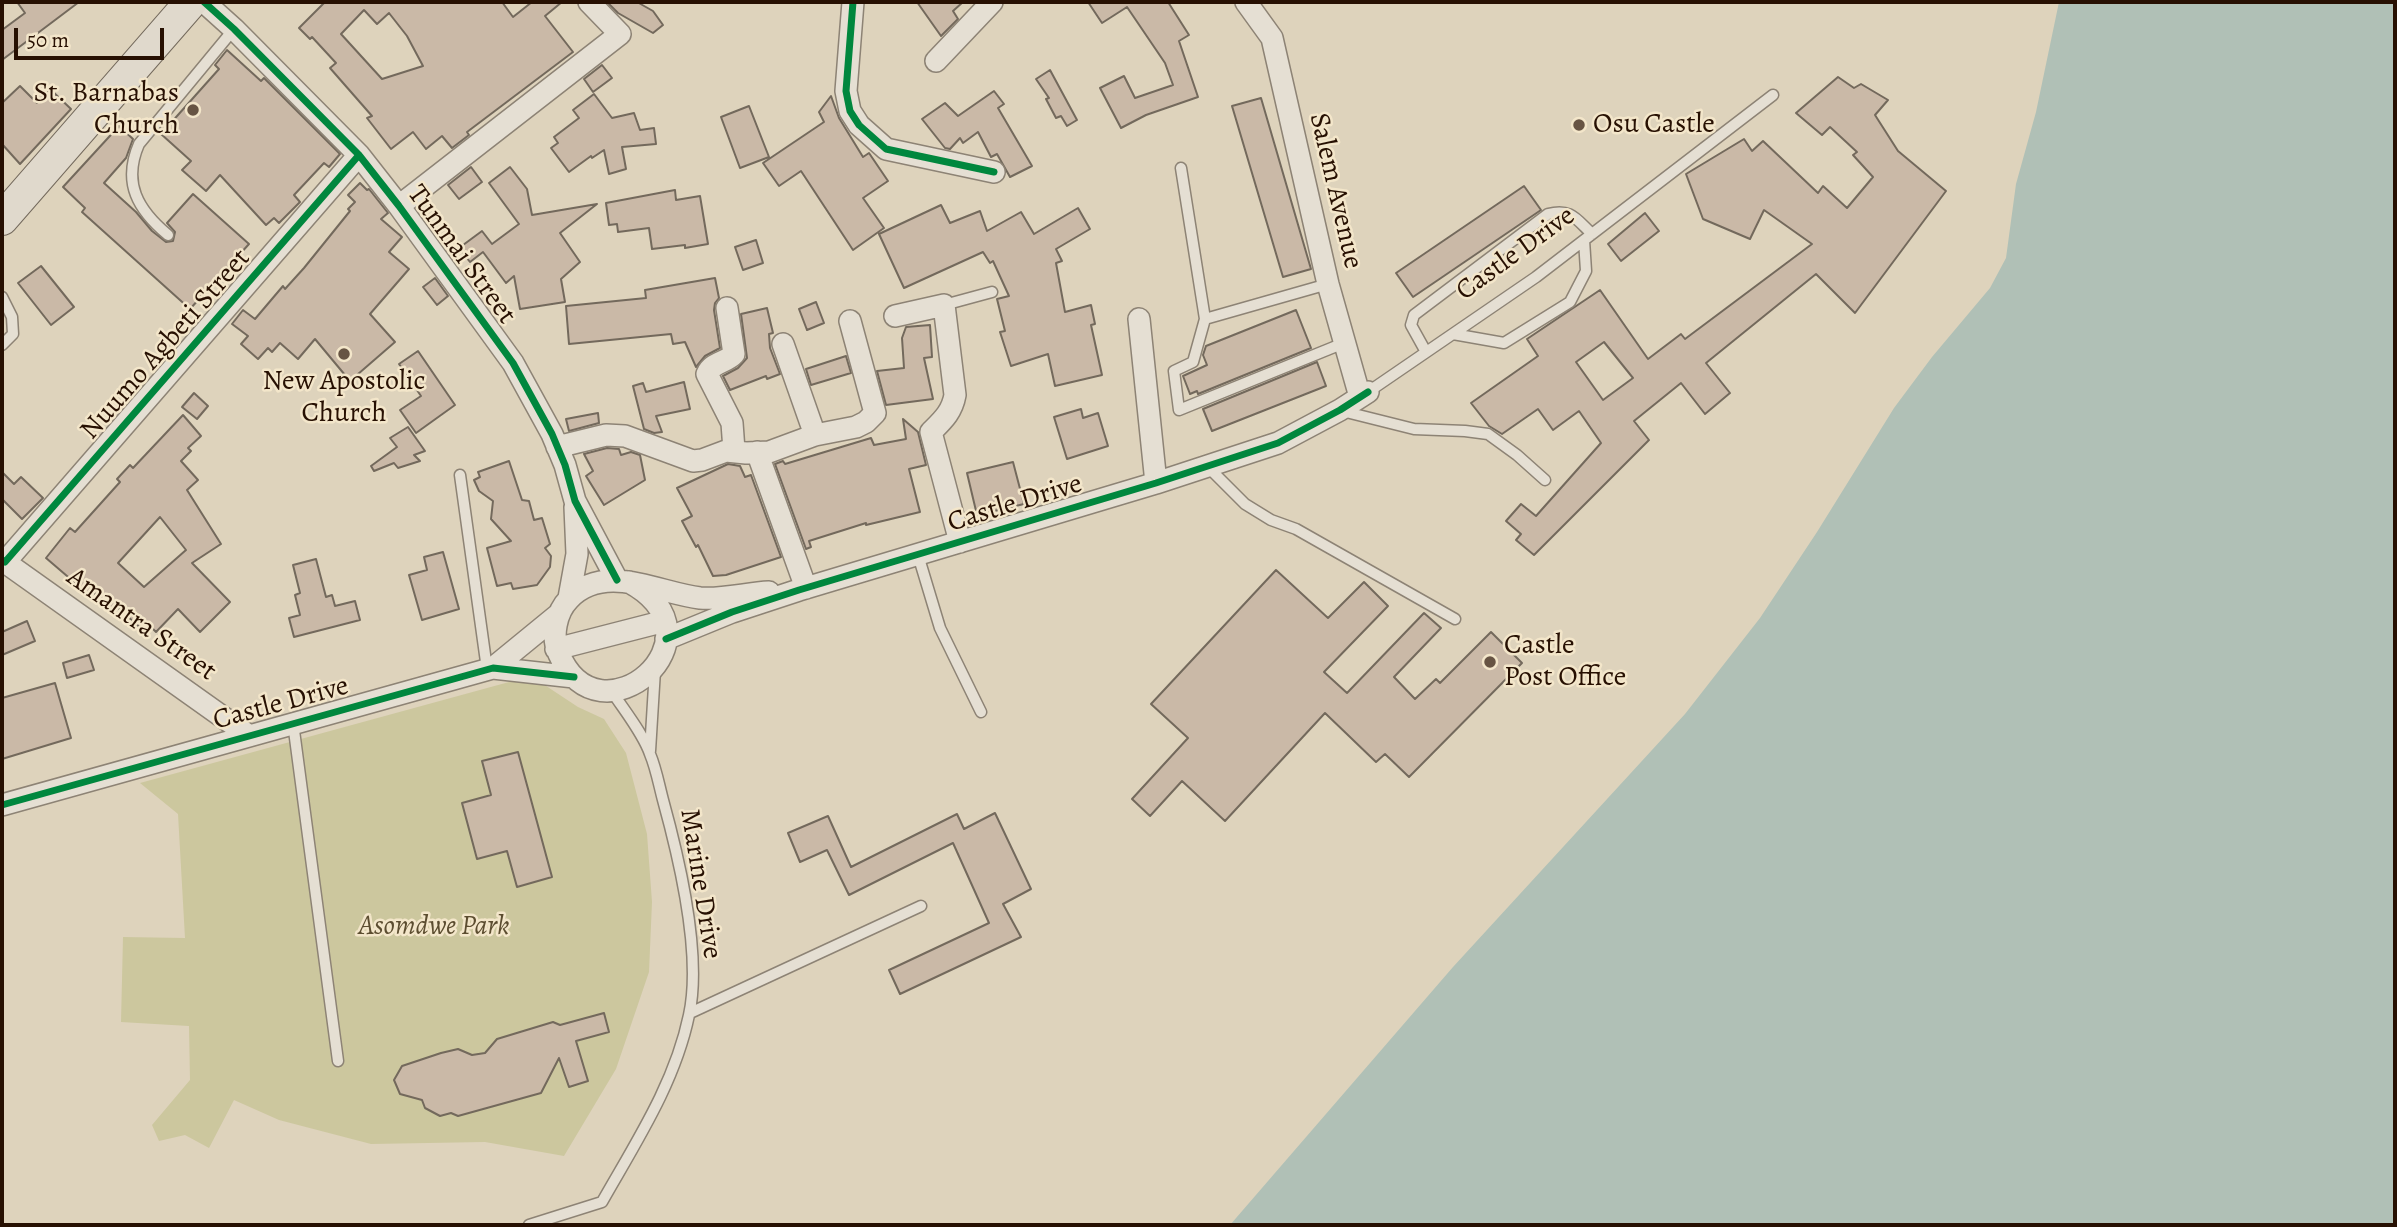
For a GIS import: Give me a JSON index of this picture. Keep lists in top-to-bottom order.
{
  "streets": {
    "street": [
      "Salem Avenue",
      "Castle Drive",
      "Tunmai Street",
      "Nuumo Agbeti Street",
      "Amantra Street"
    ],
    "lane": ["Marine Drive"]
  },
  "crossings": [
    ["Salem Avenue", "Castle Drive"],
    ["Castle Drive", "Tunmai Street"],
    ["Castle Drive", "Amantra Street"],
    ["Castle Drive", "Marine Drive"],
    ["Tunmai Street", "Nuumo Agbeti Street"],
    ["Nuumo Agbeti Street", "Amantra Street"]
  ],
  "parks": ["Asomdwe Park"],
  "places": [
    "St. Barnabas Church",
    "Osu Castle",
    "New Apostolic Church",
    "Castle Post Office"
  ],
  "scale_bar": "50 m"
}
